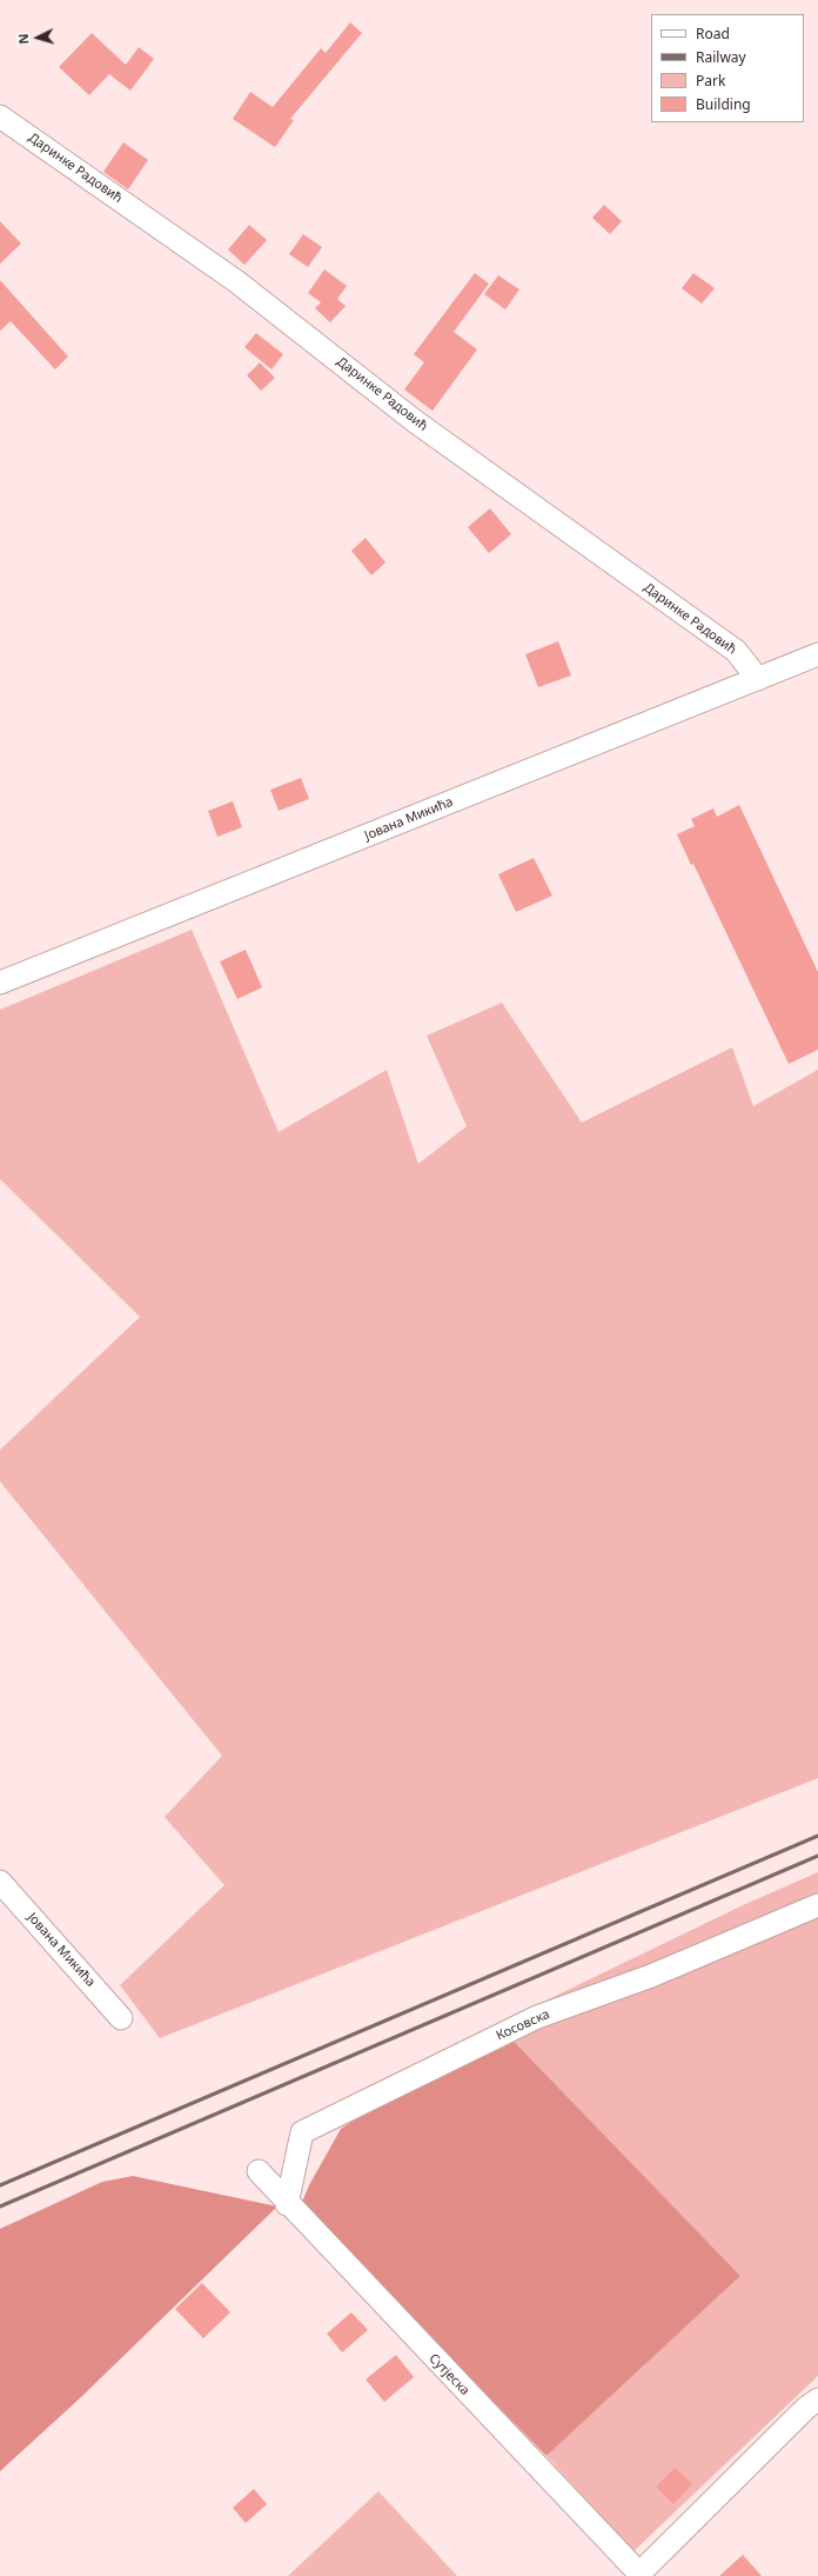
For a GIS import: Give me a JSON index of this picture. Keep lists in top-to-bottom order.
{
  "streets": {
    "street": [
      "Даринке Радовић",
      "Јована Микића",
      "Косовска",
      "Сутјеска"
    ]
  },
  "crossings": [
    ["Даринке Радовић", "Јована Микића"],
    ["Косовска", "Сутјеска"]
  ],
  "legend": [
    "Road",
    "Railway",
    "Park",
    "Building"
  ],
  "north": "left"
}
